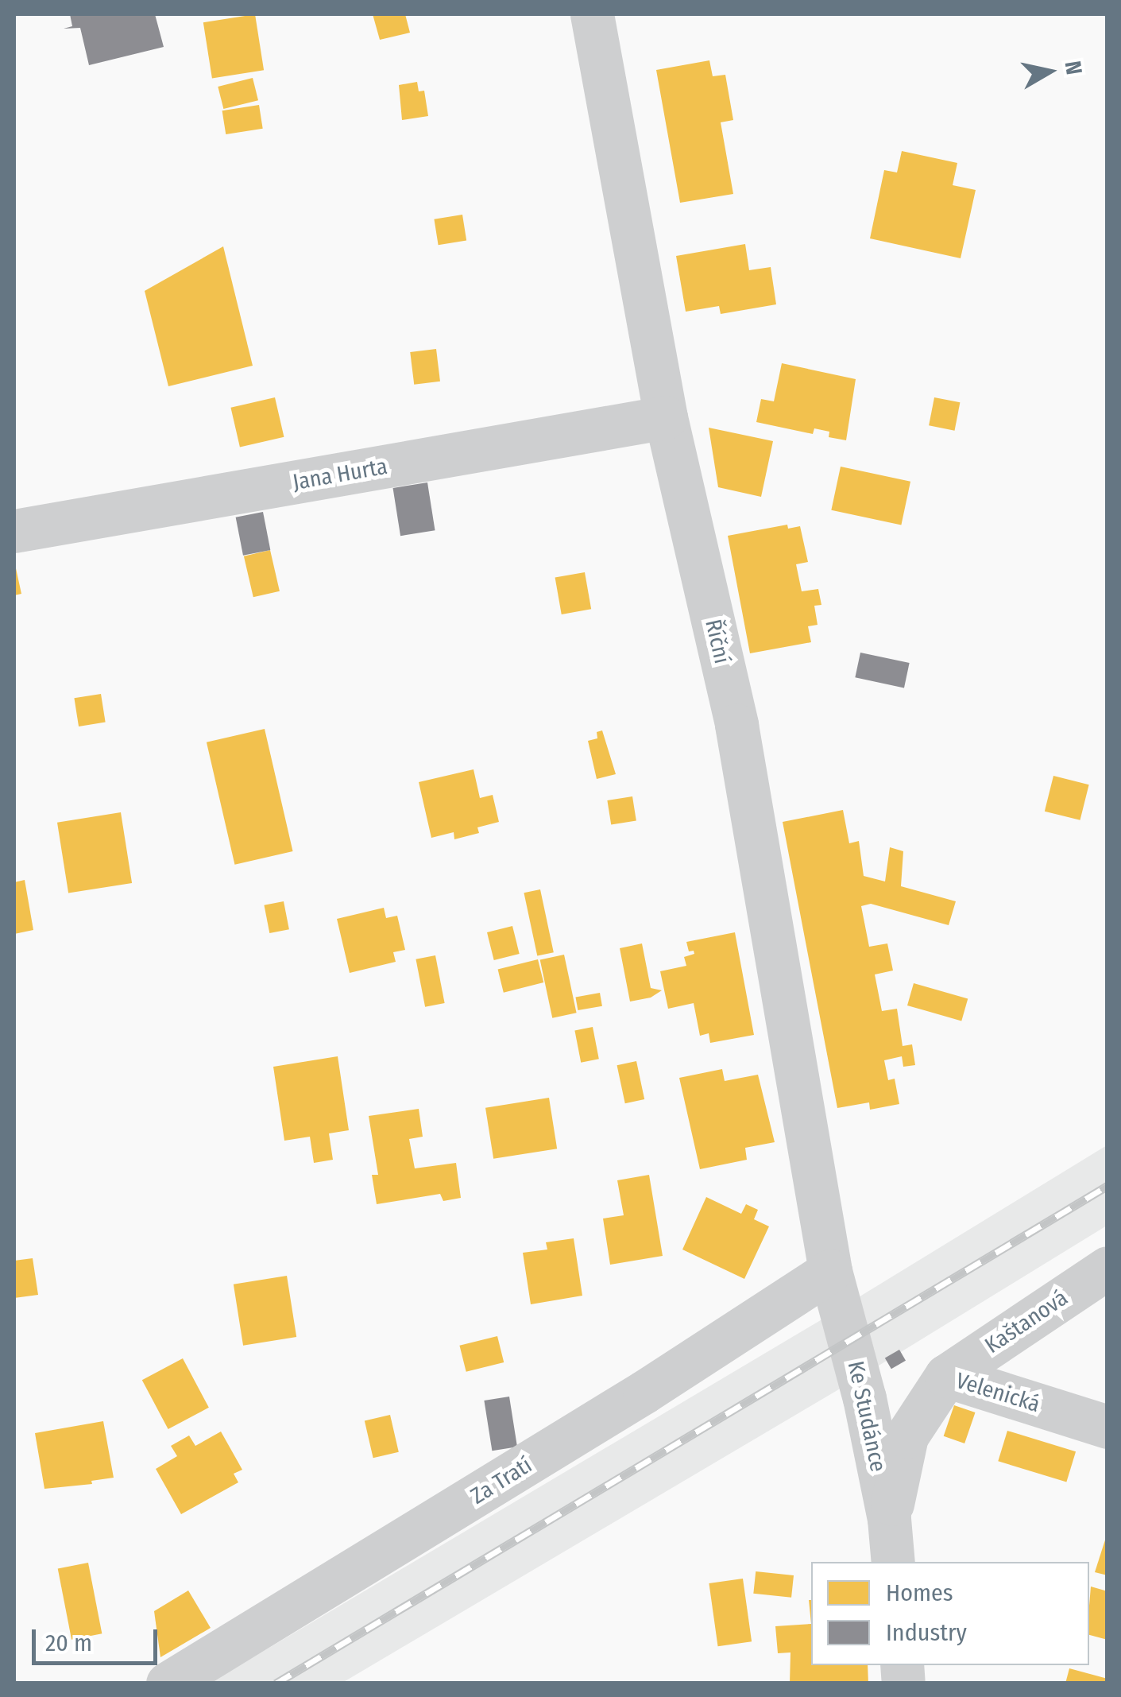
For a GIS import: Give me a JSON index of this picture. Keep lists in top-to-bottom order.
{
  "streets": {
    "street": [
      "Jana Hurta",
      "Říční",
      "Kaštanová",
      "Velenická",
      "Ke Studánce",
      "Za Tratí"
    ]
  },
  "crossings": [
    ["Jana Hurta", "Říční"],
    ["Říční", "Ke Studánce"],
    ["Říční", "Za Tratí"],
    ["Kaštanová", "Velenická"],
    ["Velenická", "Ke Studánce"],
    ["Ke Studánce", "Za Tratí"]
  ],
  "legend": ["Homes", "Industry"],
  "scale_bar": "20 m",
  "north": "right"
}
